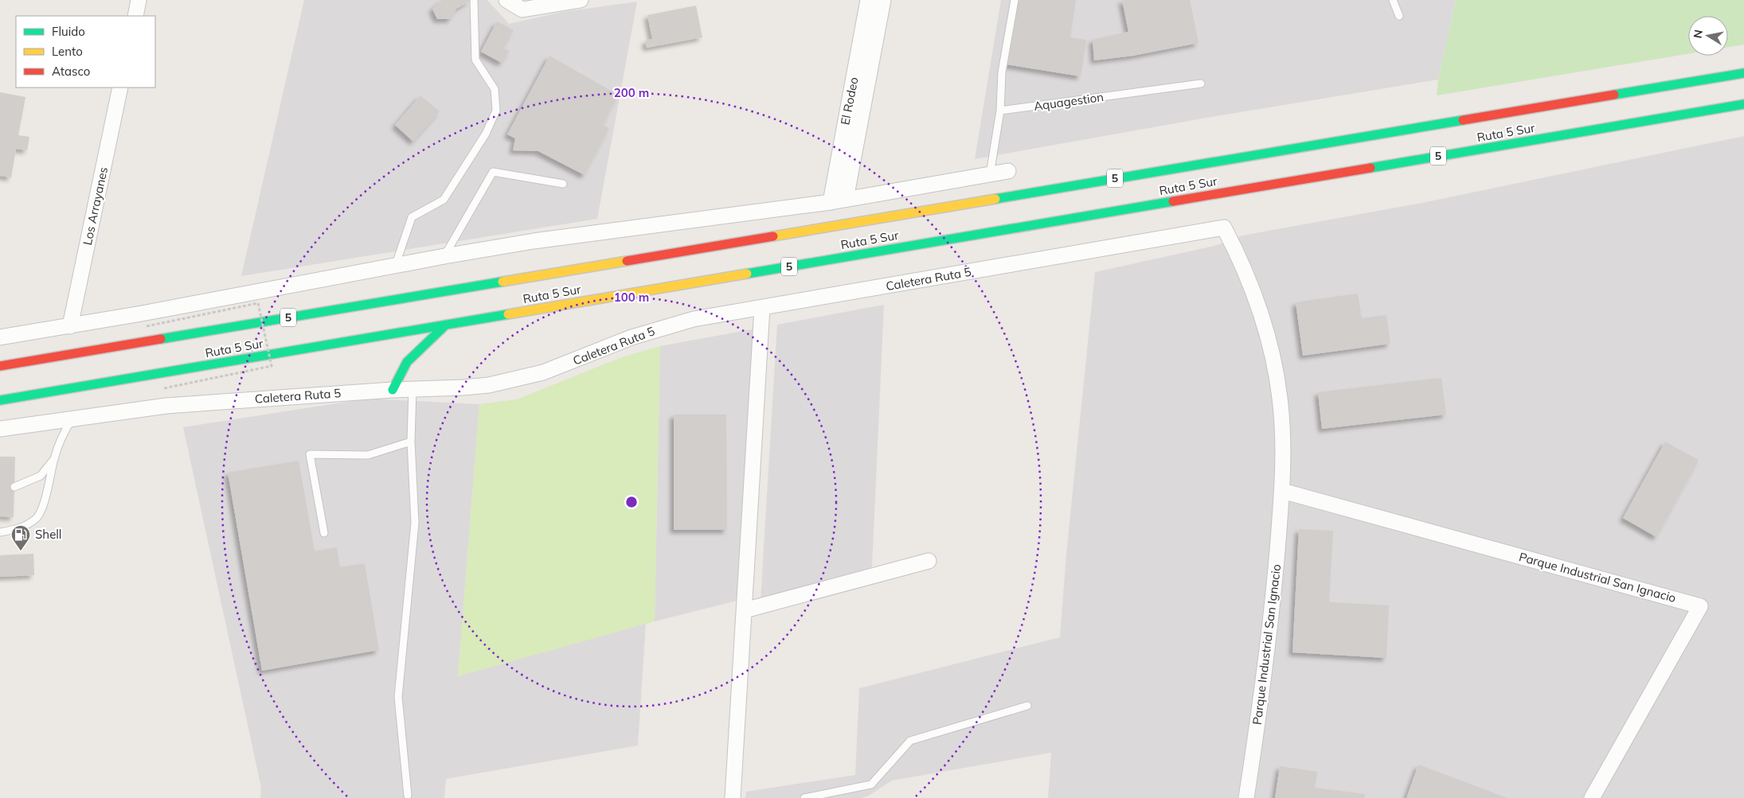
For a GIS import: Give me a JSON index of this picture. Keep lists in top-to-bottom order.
{
  "streets": {
    "highway": ["Ruta 5 Sur", "5"],
    "street": [
      "El Rodeo",
      "Los Arrayanes",
      "Caletera Ruta 5",
      "Parque Industrial San Ignacio"
    ],
    "lane": ["Aquagestion"]
  },
  "crossings": [
    ["Caletera Ruta 5", "Parque Industrial San Ignacio"]
  ],
  "places": {
    "fuel station": ["Shell"]
  },
  "legend": ["Fluido", "Lento", "Atasco"],
  "north": "left",
  "rings": ["200 m", "100 m"]
}
